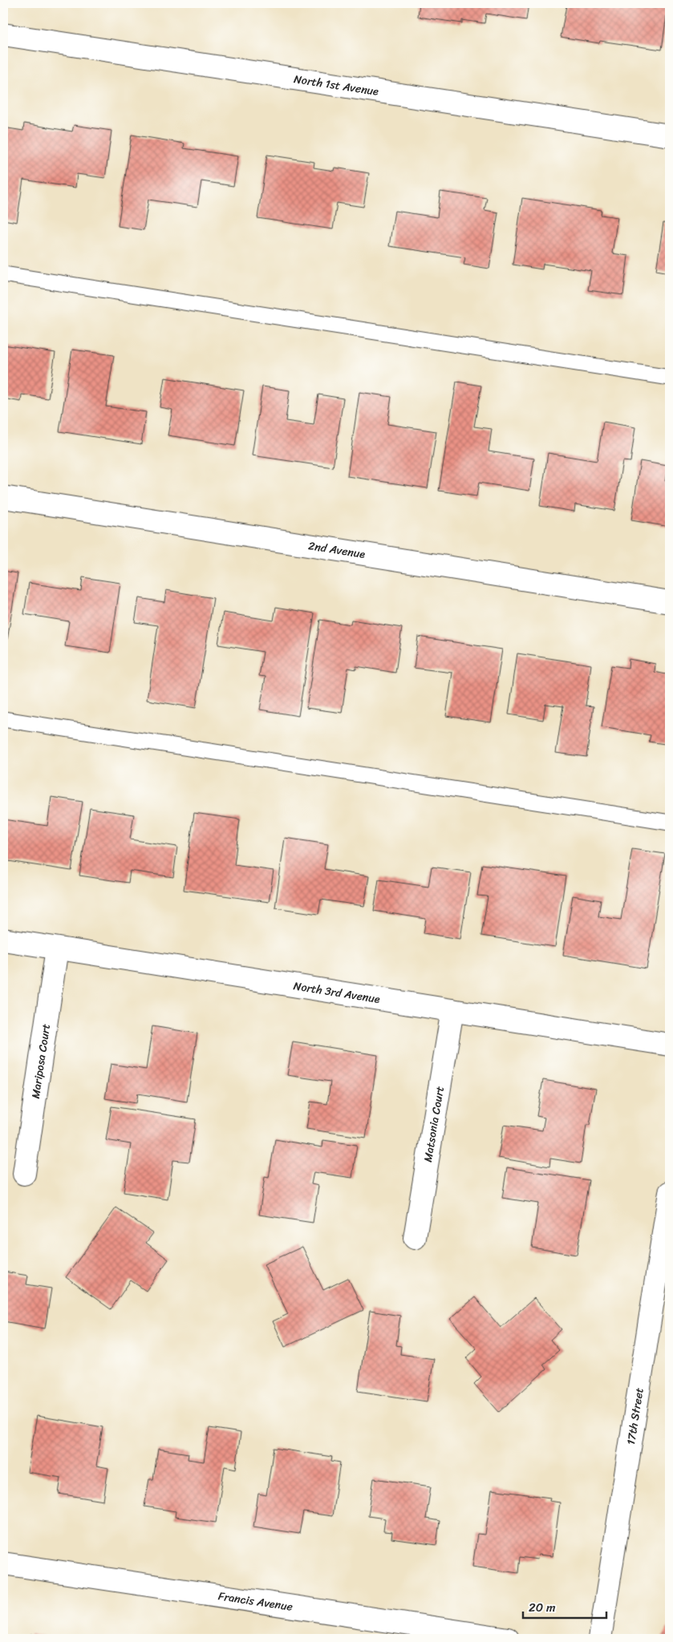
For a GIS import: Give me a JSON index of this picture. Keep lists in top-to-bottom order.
{
  "streets": {
    "street": [
      "North 1st Avenue",
      "2nd Avenue",
      "North 3rd Avenue",
      "Mariposa Court",
      "Matsonia Court",
      "17th Street",
      "Francis Avenue"
    ]
  },
  "crossings": [
    ["North 3rd Avenue", "Mariposa Court"],
    ["North 3rd Avenue", "Matsonia Court"]
  ],
  "scale_bar": "20 m"
}
